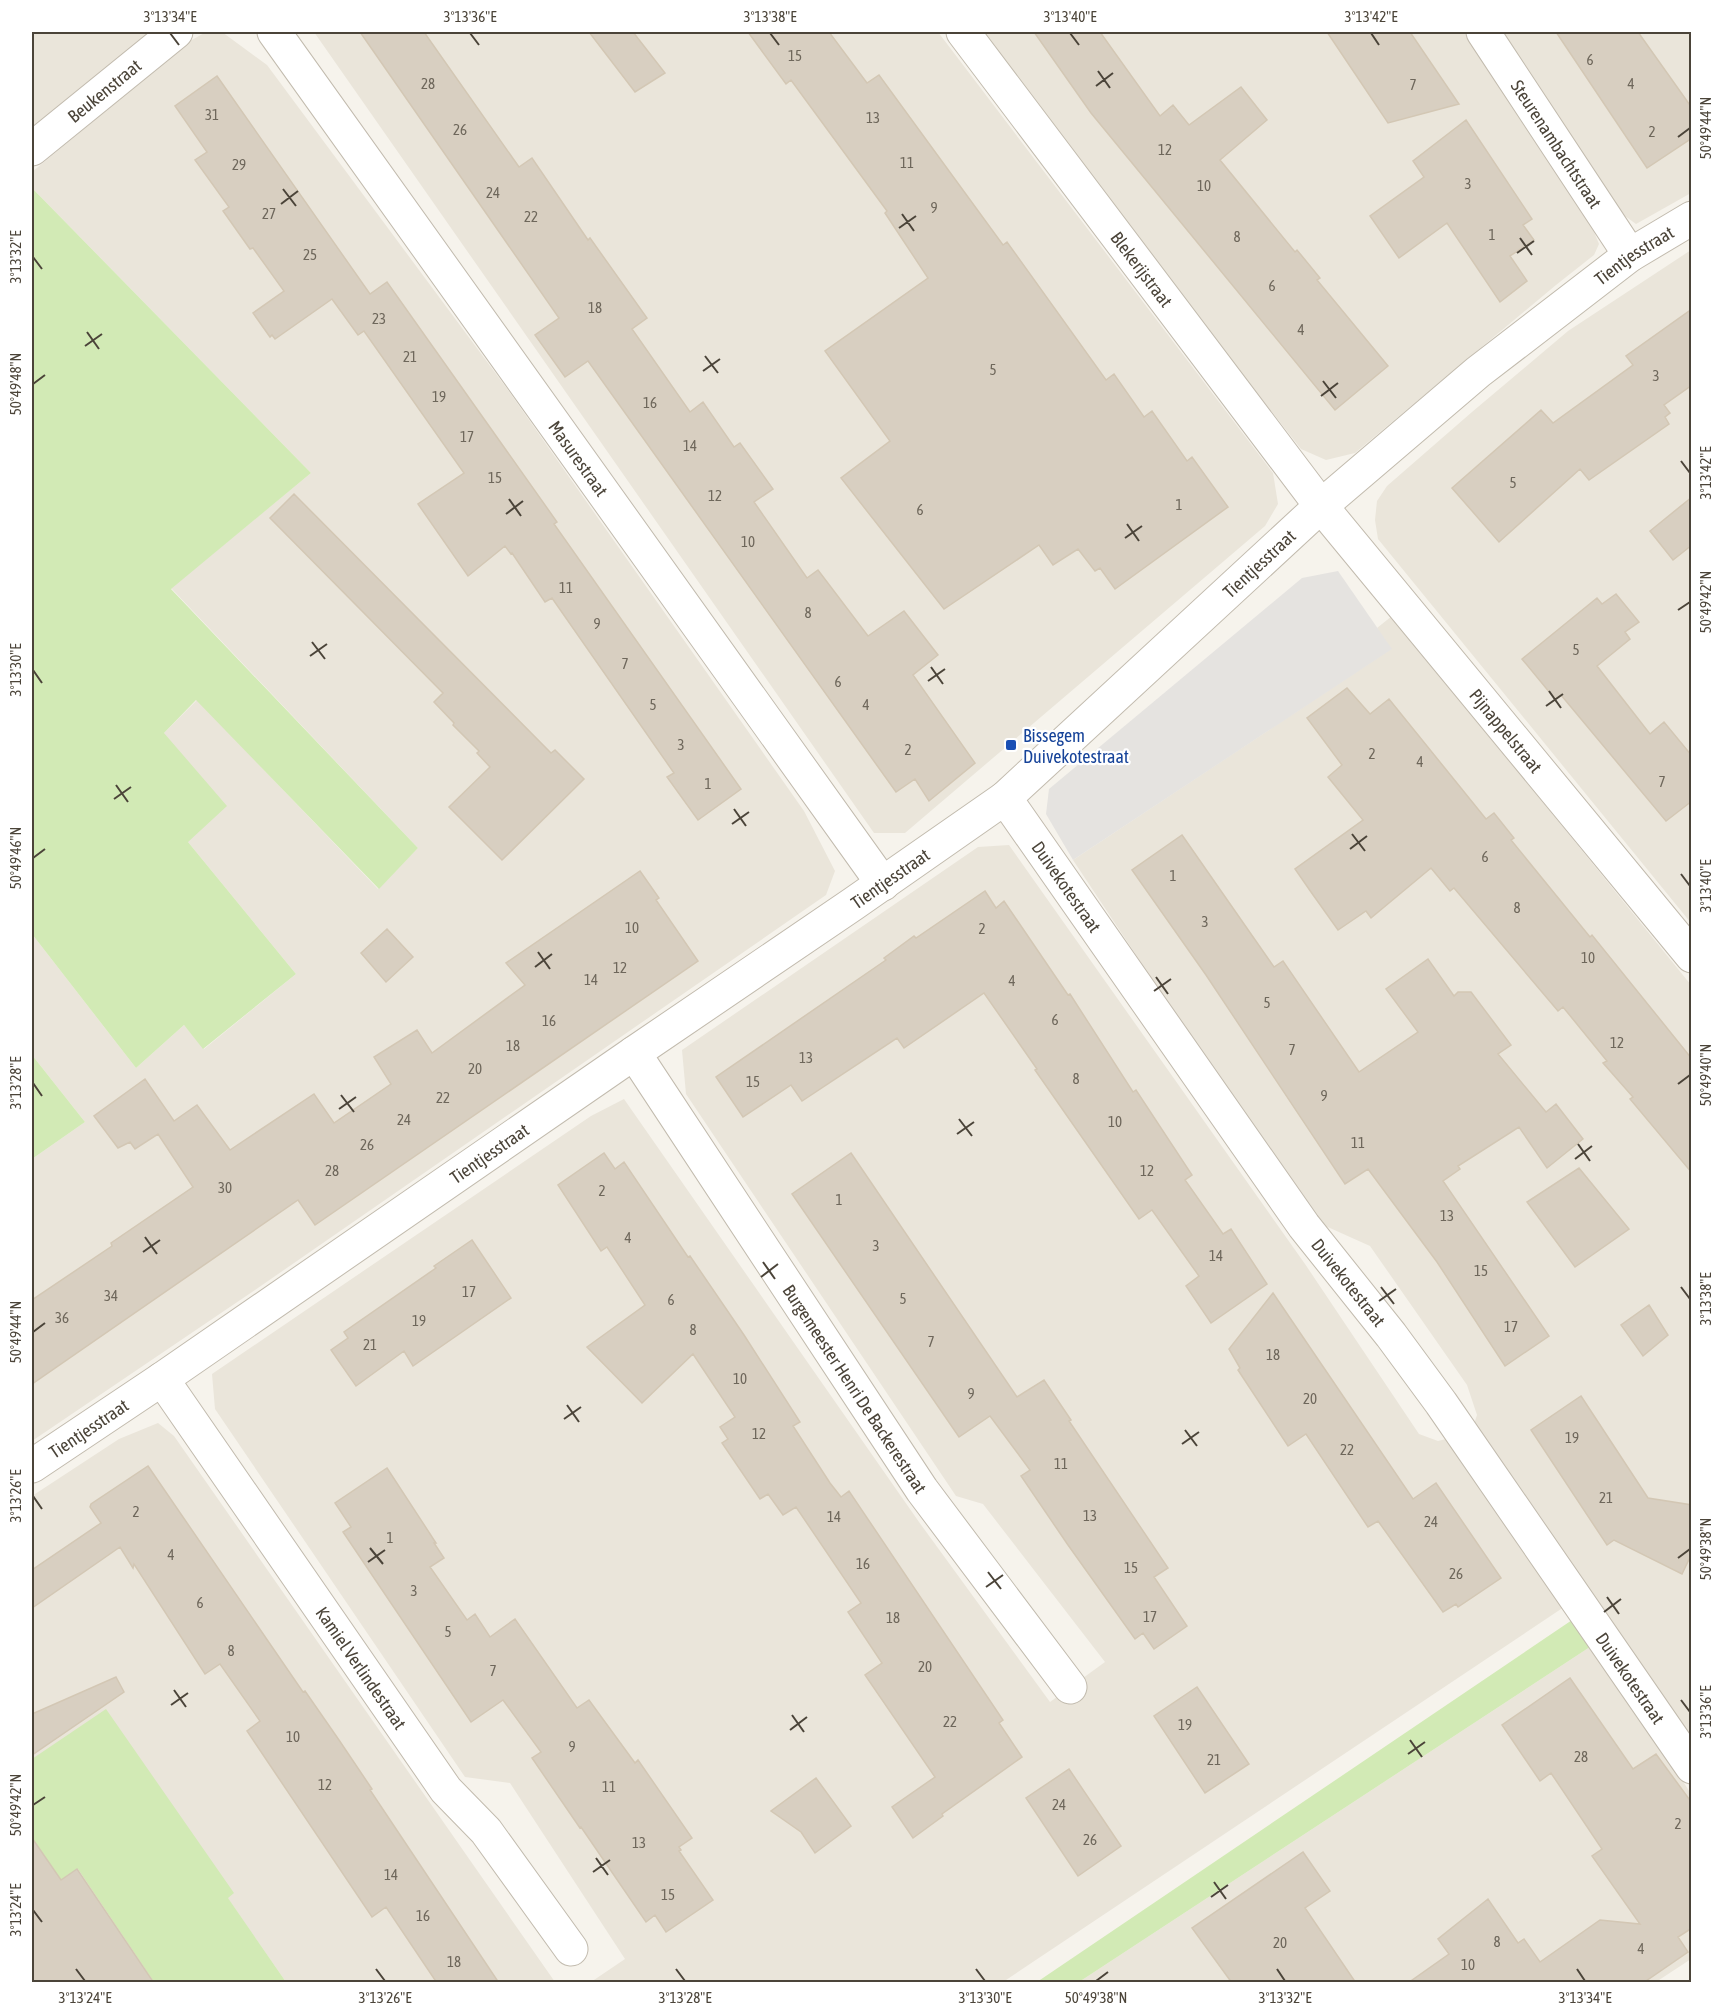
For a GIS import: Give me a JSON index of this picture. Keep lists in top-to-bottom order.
{
  "streets": {
    "street": [
      "Beukenstraat",
      "Steurenambachtstraat",
      "Tientjesstraat",
      "Blekerijstraat",
      "Masurestraat",
      "Pijnappelstraat",
      "Duivekotestraat",
      "Burgemeester Henri De Backerestraat",
      "Kamiel Verlindestraat"
    ]
  },
  "crossings": [
    ["Steurenambachtstraat", "Tientjesstraat"],
    ["Tientjesstraat", "Blekerijstraat"],
    ["Tientjesstraat", "Masurestraat"],
    ["Tientjesstraat", "Pijnappelstraat"],
    ["Tientjesstraat", "Duivekotestraat"],
    ["Tientjesstraat", "Burgemeester Henri De Backerestraat"],
    ["Tientjesstraat", "Kamiel Verlindestraat"],
    ["Blekerijstraat", "Pijnappelstraat"]
  ],
  "places": {
    "transit": ["Bissegem Duivekotestraat"]
  },
  "house_numbers": [
    "15",
    "6",
    "28",
    "4",
    "7",
    "31",
    "13",
    "26",
    "2",
    "12",
    "11",
    "29",
    "3",
    "10",
    "24",
    "9",
    "27",
    "22",
    "1",
    "8",
    "25",
    "6",
    "18",
    "23",
    "4",
    "21",
    "5",
    "3",
    "19",
    "16",
    "17",
    "14",
    "15",
    "5",
    "12",
    "1",
    "6",
    "10",
    "11",
    "8",
    "9",
    "5",
    "7",
    "6",
    "5",
    "4",
    "3",
    "2",
    "2",
    "4",
    "7",
    "1",
    "6",
    "1",
    "8",
    "3",
    "10",
    "2",
    "10",
    "12",
    "14",
    "4",
    "5",
    "6",
    "16",
    "12",
    "18",
    "7",
    "13",
    "20",
    "8",
    "15",
    "9",
    "22",
    "24",
    "10",
    "11",
    "26",
    "28",
    "12",
    "30",
    "2",
    "1",
    "13",
    "4",
    "3",
    "14",
    "15",
    "17",
    "34",
    "5",
    "6",
    "36",
    "19",
    "17",
    "8",
    "7",
    "21",
    "18",
    "10",
    "9",
    "20",
    "12",
    "19",
    "22",
    "11",
    "21",
    "2",
    "13",
    "14",
    "24",
    "1",
    "4",
    "16",
    "15",
    "26",
    "3",
    "6",
    "17",
    "18",
    "5",
    "8",
    "20",
    "7",
    "22",
    "19",
    "10",
    "9",
    "28",
    "21",
    "12",
    "11",
    "24",
    "2",
    "26",
    "13",
    "14",
    "15",
    "16",
    "8",
    "20",
    "4",
    "18",
    "10"
  ],
  "coordinates": [
    "3°13'34\"E",
    "3°13'36\"E",
    "3°13'38\"E",
    "3°13'40\"E",
    "3°13'42\"E",
    "50°49'44\"N",
    "3°13'32\"E",
    "50°49'48\"N",
    "50°49'42\"N",
    "3°13'30\"E",
    "50°49'46\"N",
    "50°49'40\"N",
    "3°13'28\"E",
    "3°13'26\"E",
    "50°49'38\"N",
    "3°13'24\"E"
  ]
}
